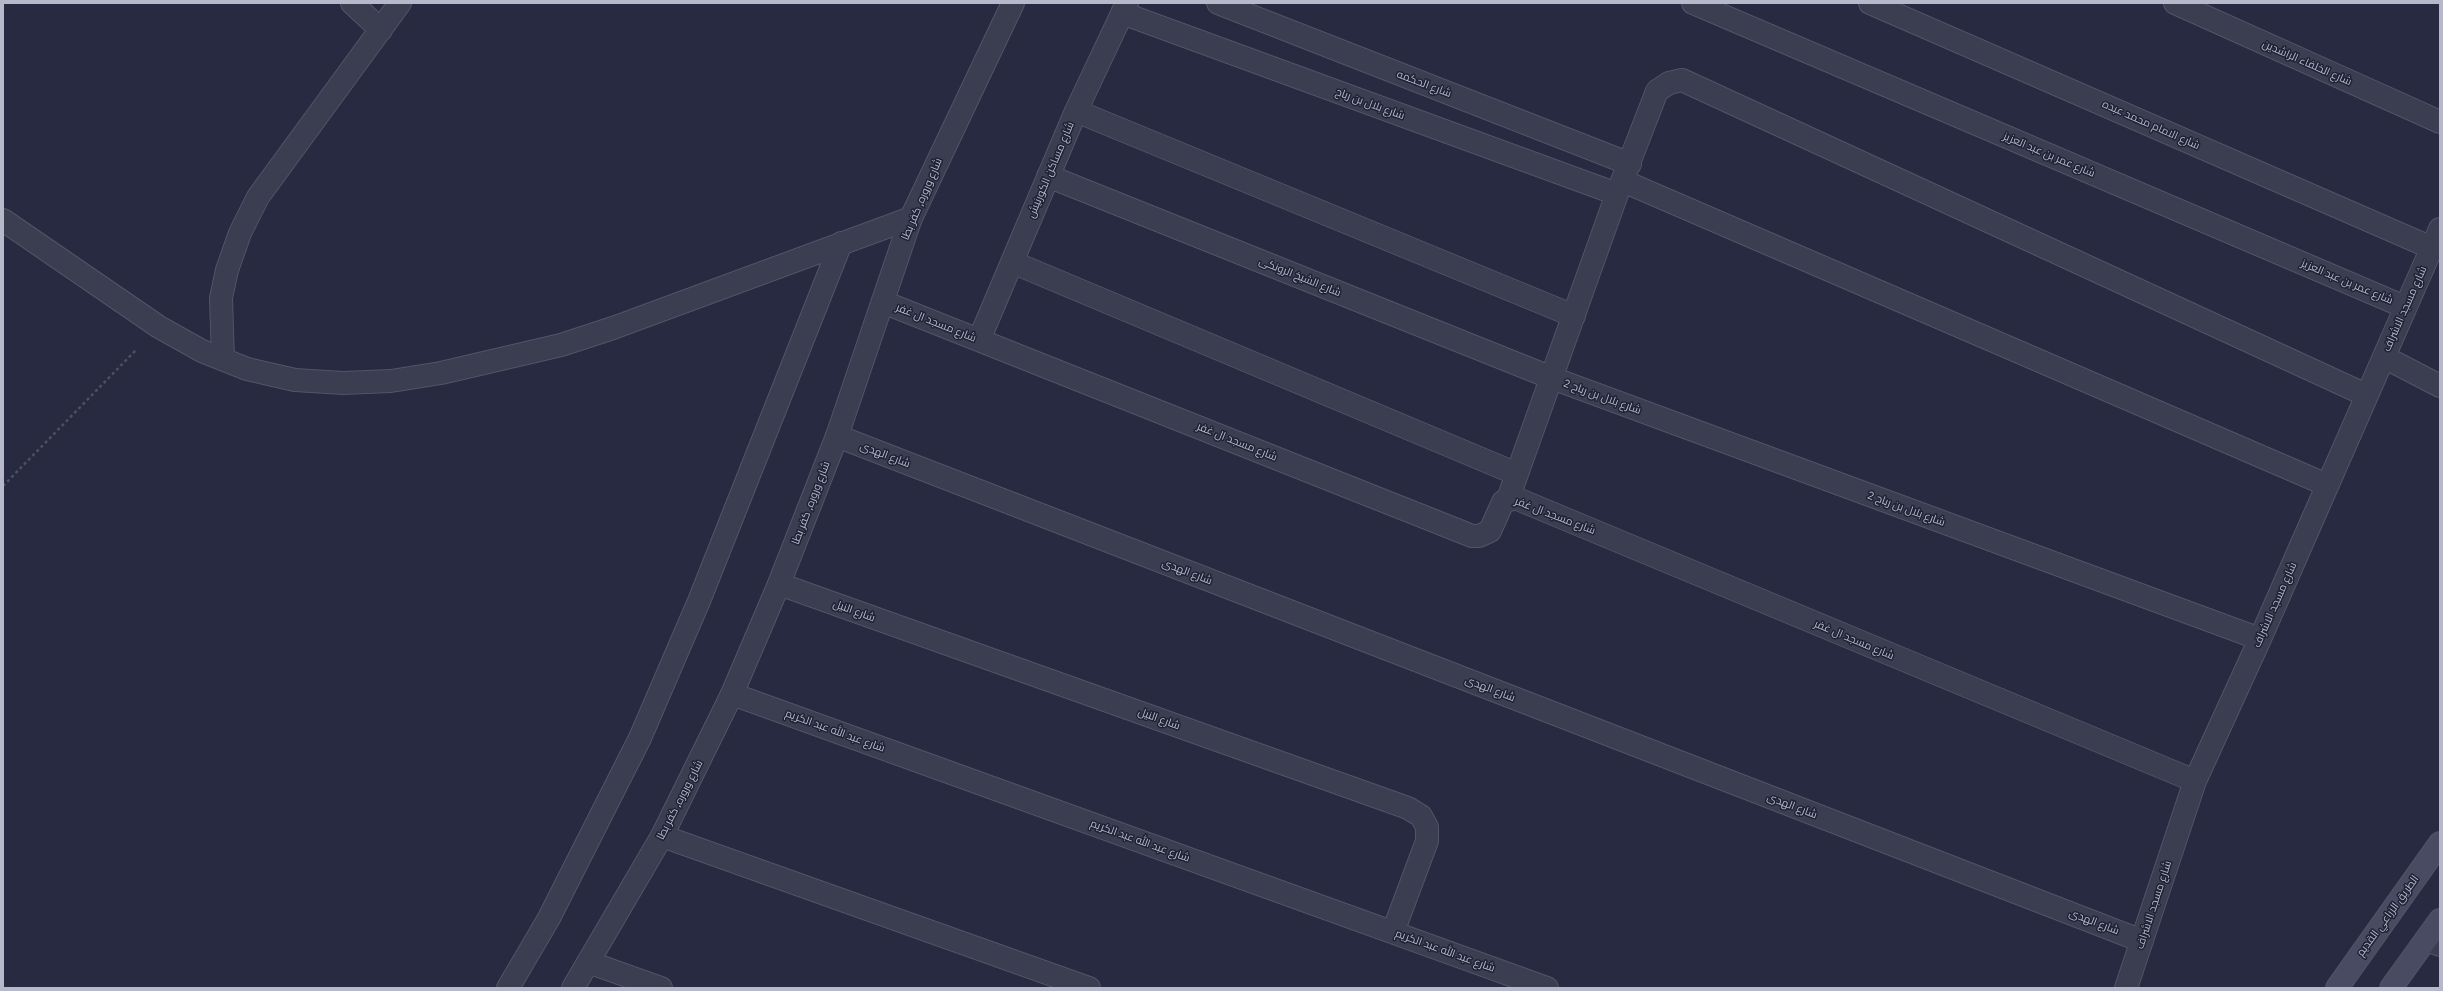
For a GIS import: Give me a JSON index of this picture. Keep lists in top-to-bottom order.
{
  "streets": {
    "main road": ["الطريق الزراعي القديم"],
    "street": [
      "شارع الخلفاء الراشدين",
      "شارع الحكمه",
      "شارع بلال بن رباح",
      "شارع الامام محمد عبده",
      "شارع عمر بن عبد العزيز",
      "شارع مساكن الكورنيش",
      "شارع وروره, كفر بطا",
      "شارع الشيخ الرونكى",
      "شارع مسجد الاشراف",
      "شارع مسجد ال غفر",
      "شارع بلال بن رباح 2",
      "شارع الهدى",
      "شارع النيل",
      "شارع عبد الله عبد الكريم"
    ]
  },
  "crossings": [
    ["شارع الحكمه", "شارع بلال بن رباح"],
    ["شارع بلال بن رباح", "شارع مساكن الكورنيش"],
    ["شارع الامام محمد عبده", "شارع مسجد الاشراف"],
    ["شارع عمر بن عبد العزيز", "شارع مسجد الاشراف"],
    ["شارع مساكن الكورنيش", "شارع الشيخ الرونكى"],
    ["شارع مساكن الكورنيش", "شارع مسجد ال غفر"],
    ["شارع وروره, كفر بطا", "شارع مسجد ال غفر"],
    ["شارع وروره, كفر بطا", "شارع الهدى"],
    ["شارع وروره, كفر بطا", "شارع النيل"],
    ["شارع وروره, كفر بطا", "شارع عبد الله عبد الكريم"],
    ["شارع الشيخ الرونكى", "شارع بلال بن رباح 2"],
    ["شارع مسجد الاشراف", "شارع مسجد ال غفر"],
    ["شارع مسجد الاشراف", "شارع بلال بن رباح 2"],
    ["شارع مسجد الاشراف", "شارع الهدى"],
    ["شارع النيل", "شارع عبد الله عبد الكريم"]
  ]
}
